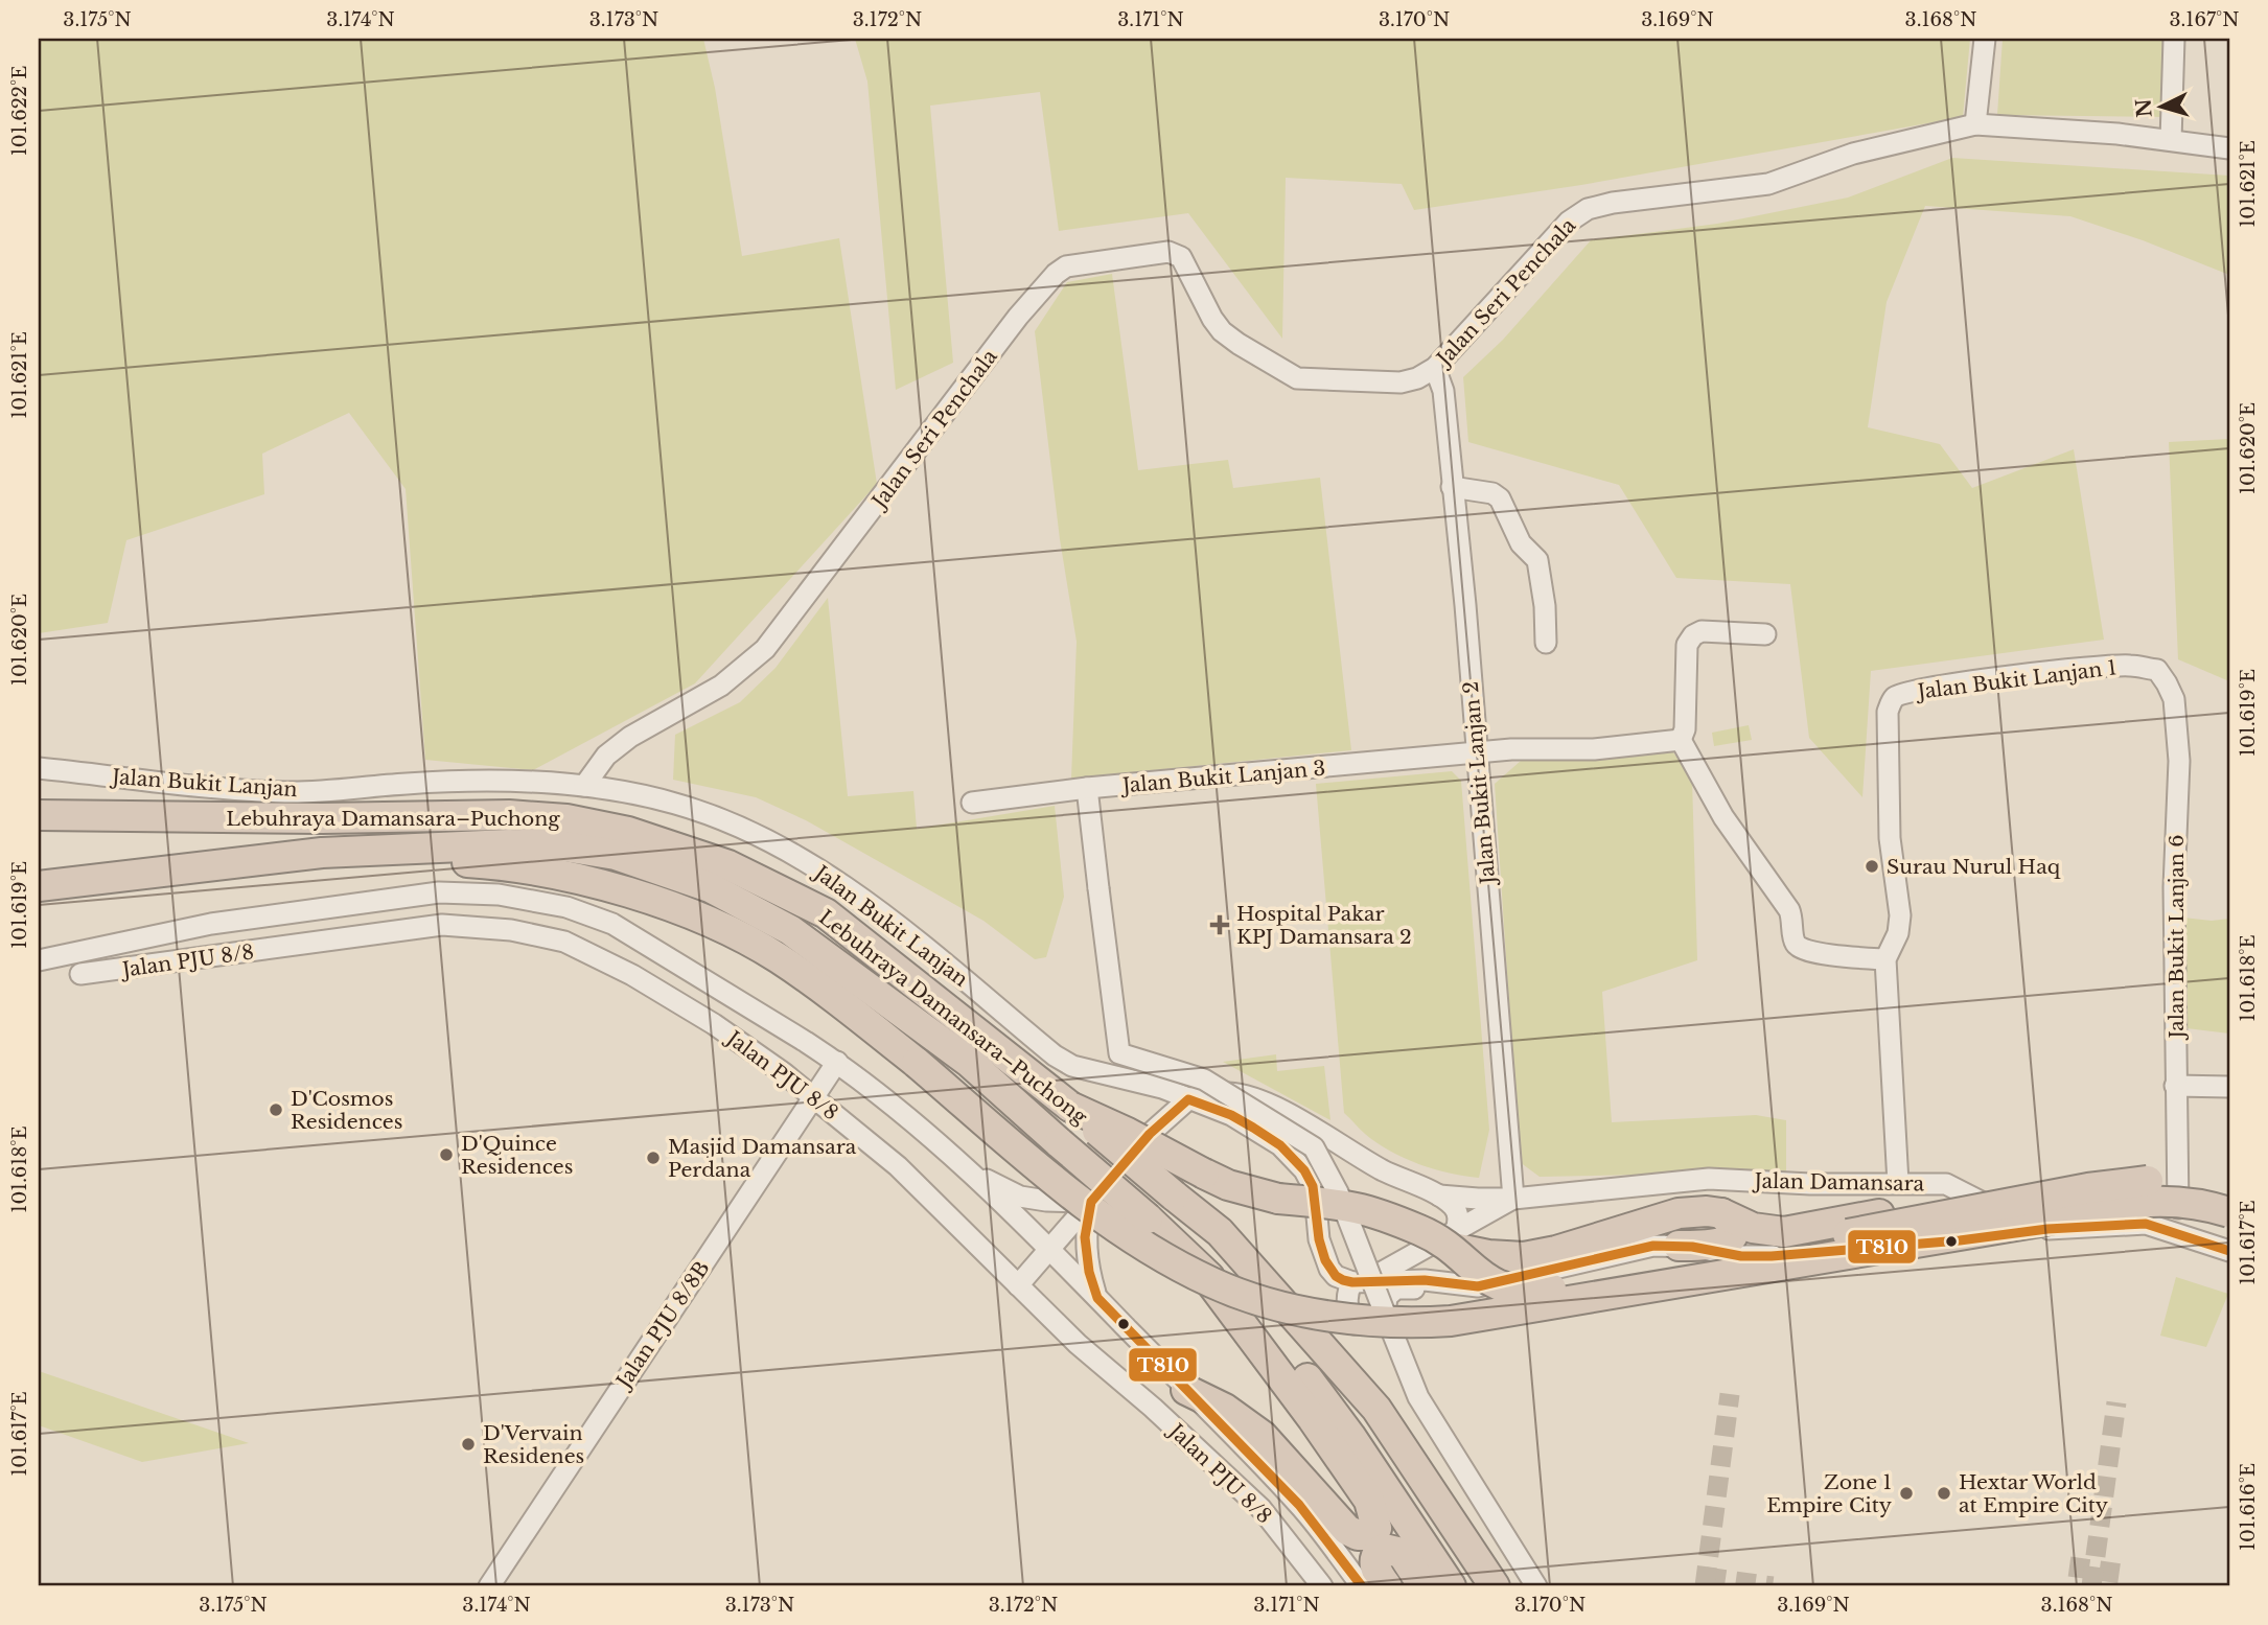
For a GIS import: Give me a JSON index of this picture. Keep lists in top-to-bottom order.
{
  "streets": {
    "highway": ["Lebuhraya Damansara–Puchong"],
    "street": [
      "Jalan Seri Penchala",
      "Jalan Bukit Lanjan 1",
      "Jalan Bukit Lanjan 3",
      "Jalan Bukit Lanjan",
      "Jalan Bukit Lanjan 2",
      "Jalan Bukit Lanjan 6",
      "Jalan PJU 8/8",
      "Jalan Damansara",
      "Jalan PJU 8/8B"
    ]
  },
  "crossings": [
    ["Jalan Seri Penchala", "Jalan Bukit Lanjan"],
    ["Jalan Seri Penchala", "Jalan Bukit Lanjan 2"],
    ["Jalan Bukit Lanjan 1", "Jalan Bukit Lanjan 6"],
    ["Jalan Bukit Lanjan 3", "Jalan Bukit Lanjan 2"],
    ["Jalan Bukit Lanjan 2", "Jalan Damansara"],
    ["Jalan PJU 8/8", "Jalan PJU 8/8B"]
  ],
  "places": {
    "other": [
      "Surau Nurul Haq",
      "D'Cosmos Residences",
      "D'Quince Residences",
      "Masjid Damansara Perdana",
      "D'Vervain Residenes",
      "Zone 1 Empire City",
      "Hextar World at Empire City"
    ],
    "health": ["Hospital Pakar KPJ Damansara 2"]
  },
  "lines": ["transit line T810"],
  "north": "left",
  "coordinates": [
    "3.175°N",
    "3.174°N",
    "3.173°N",
    "3.172°N",
    "3.171°N",
    "3.170°N",
    "3.169°N",
    "3.168°N",
    "3.167°N",
    "101.622°E",
    "101.621°E",
    "101.620°E",
    "101.619°E",
    "101.618°E",
    "101.617°E",
    "101.616°E"
  ]
}
